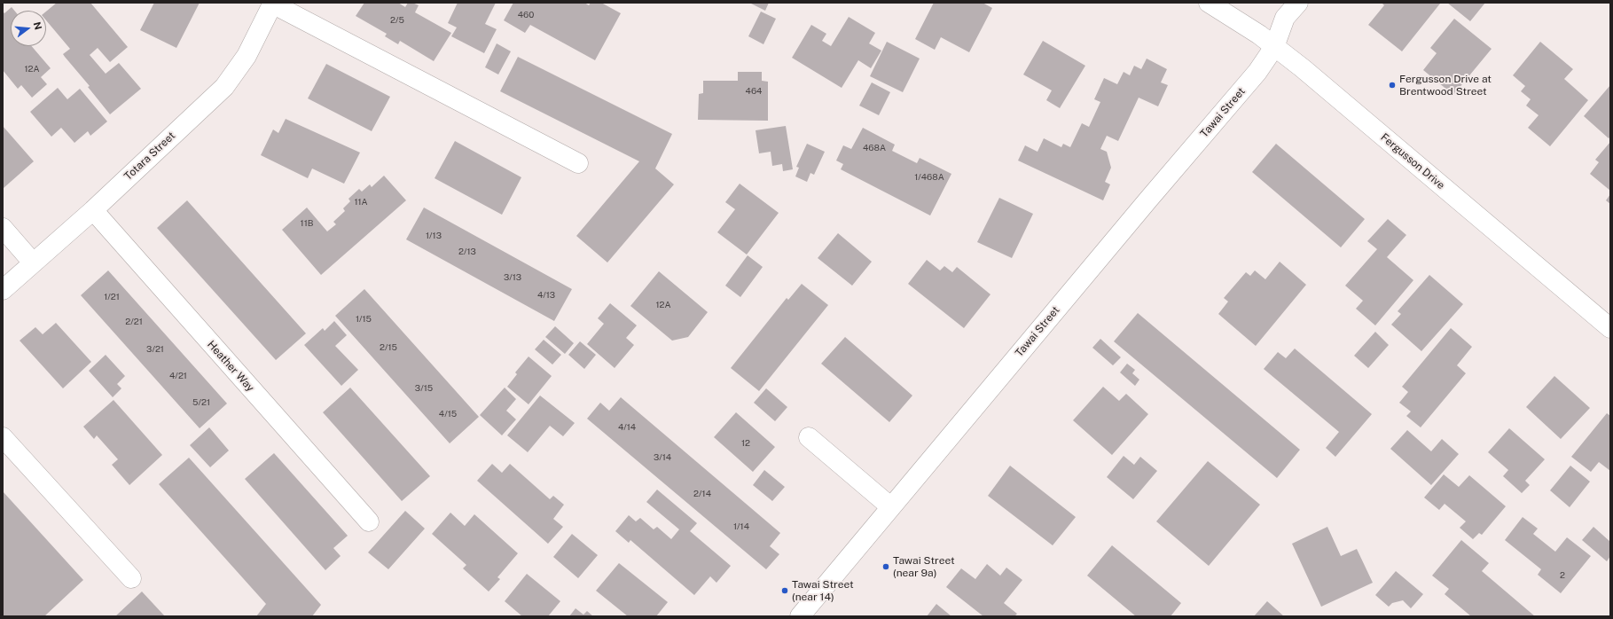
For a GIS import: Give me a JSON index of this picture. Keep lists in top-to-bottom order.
{
  "streets": {
    "street": [
      "Tawai Street",
      "Totara Street",
      "Fergusson Drive",
      "Heather Way"
    ]
  },
  "crossings": [
    ["Tawai Street", "Fergusson Drive"],
    ["Totara Street", "Heather Way"]
  ],
  "places": ["Fergusson Drive at Brentwood Street", "Tawai Street (near 9a)", "Tawai Street (near 14)"],
  "house_numbers": [
    "460",
    "2/5",
    "12A",
    "464",
    "468A",
    "1/468A",
    "11A",
    "11B",
    "1/13",
    "2/13",
    "3/13",
    "4/13",
    "1/21",
    "12A",
    "1/15",
    "2/21",
    "2/15",
    "3/21",
    "4/21",
    "3/15",
    "5/21",
    "4/15",
    "4/14",
    "12",
    "3/14",
    "2/14",
    "1/14",
    "2"
  ],
  "north": "right"
}
